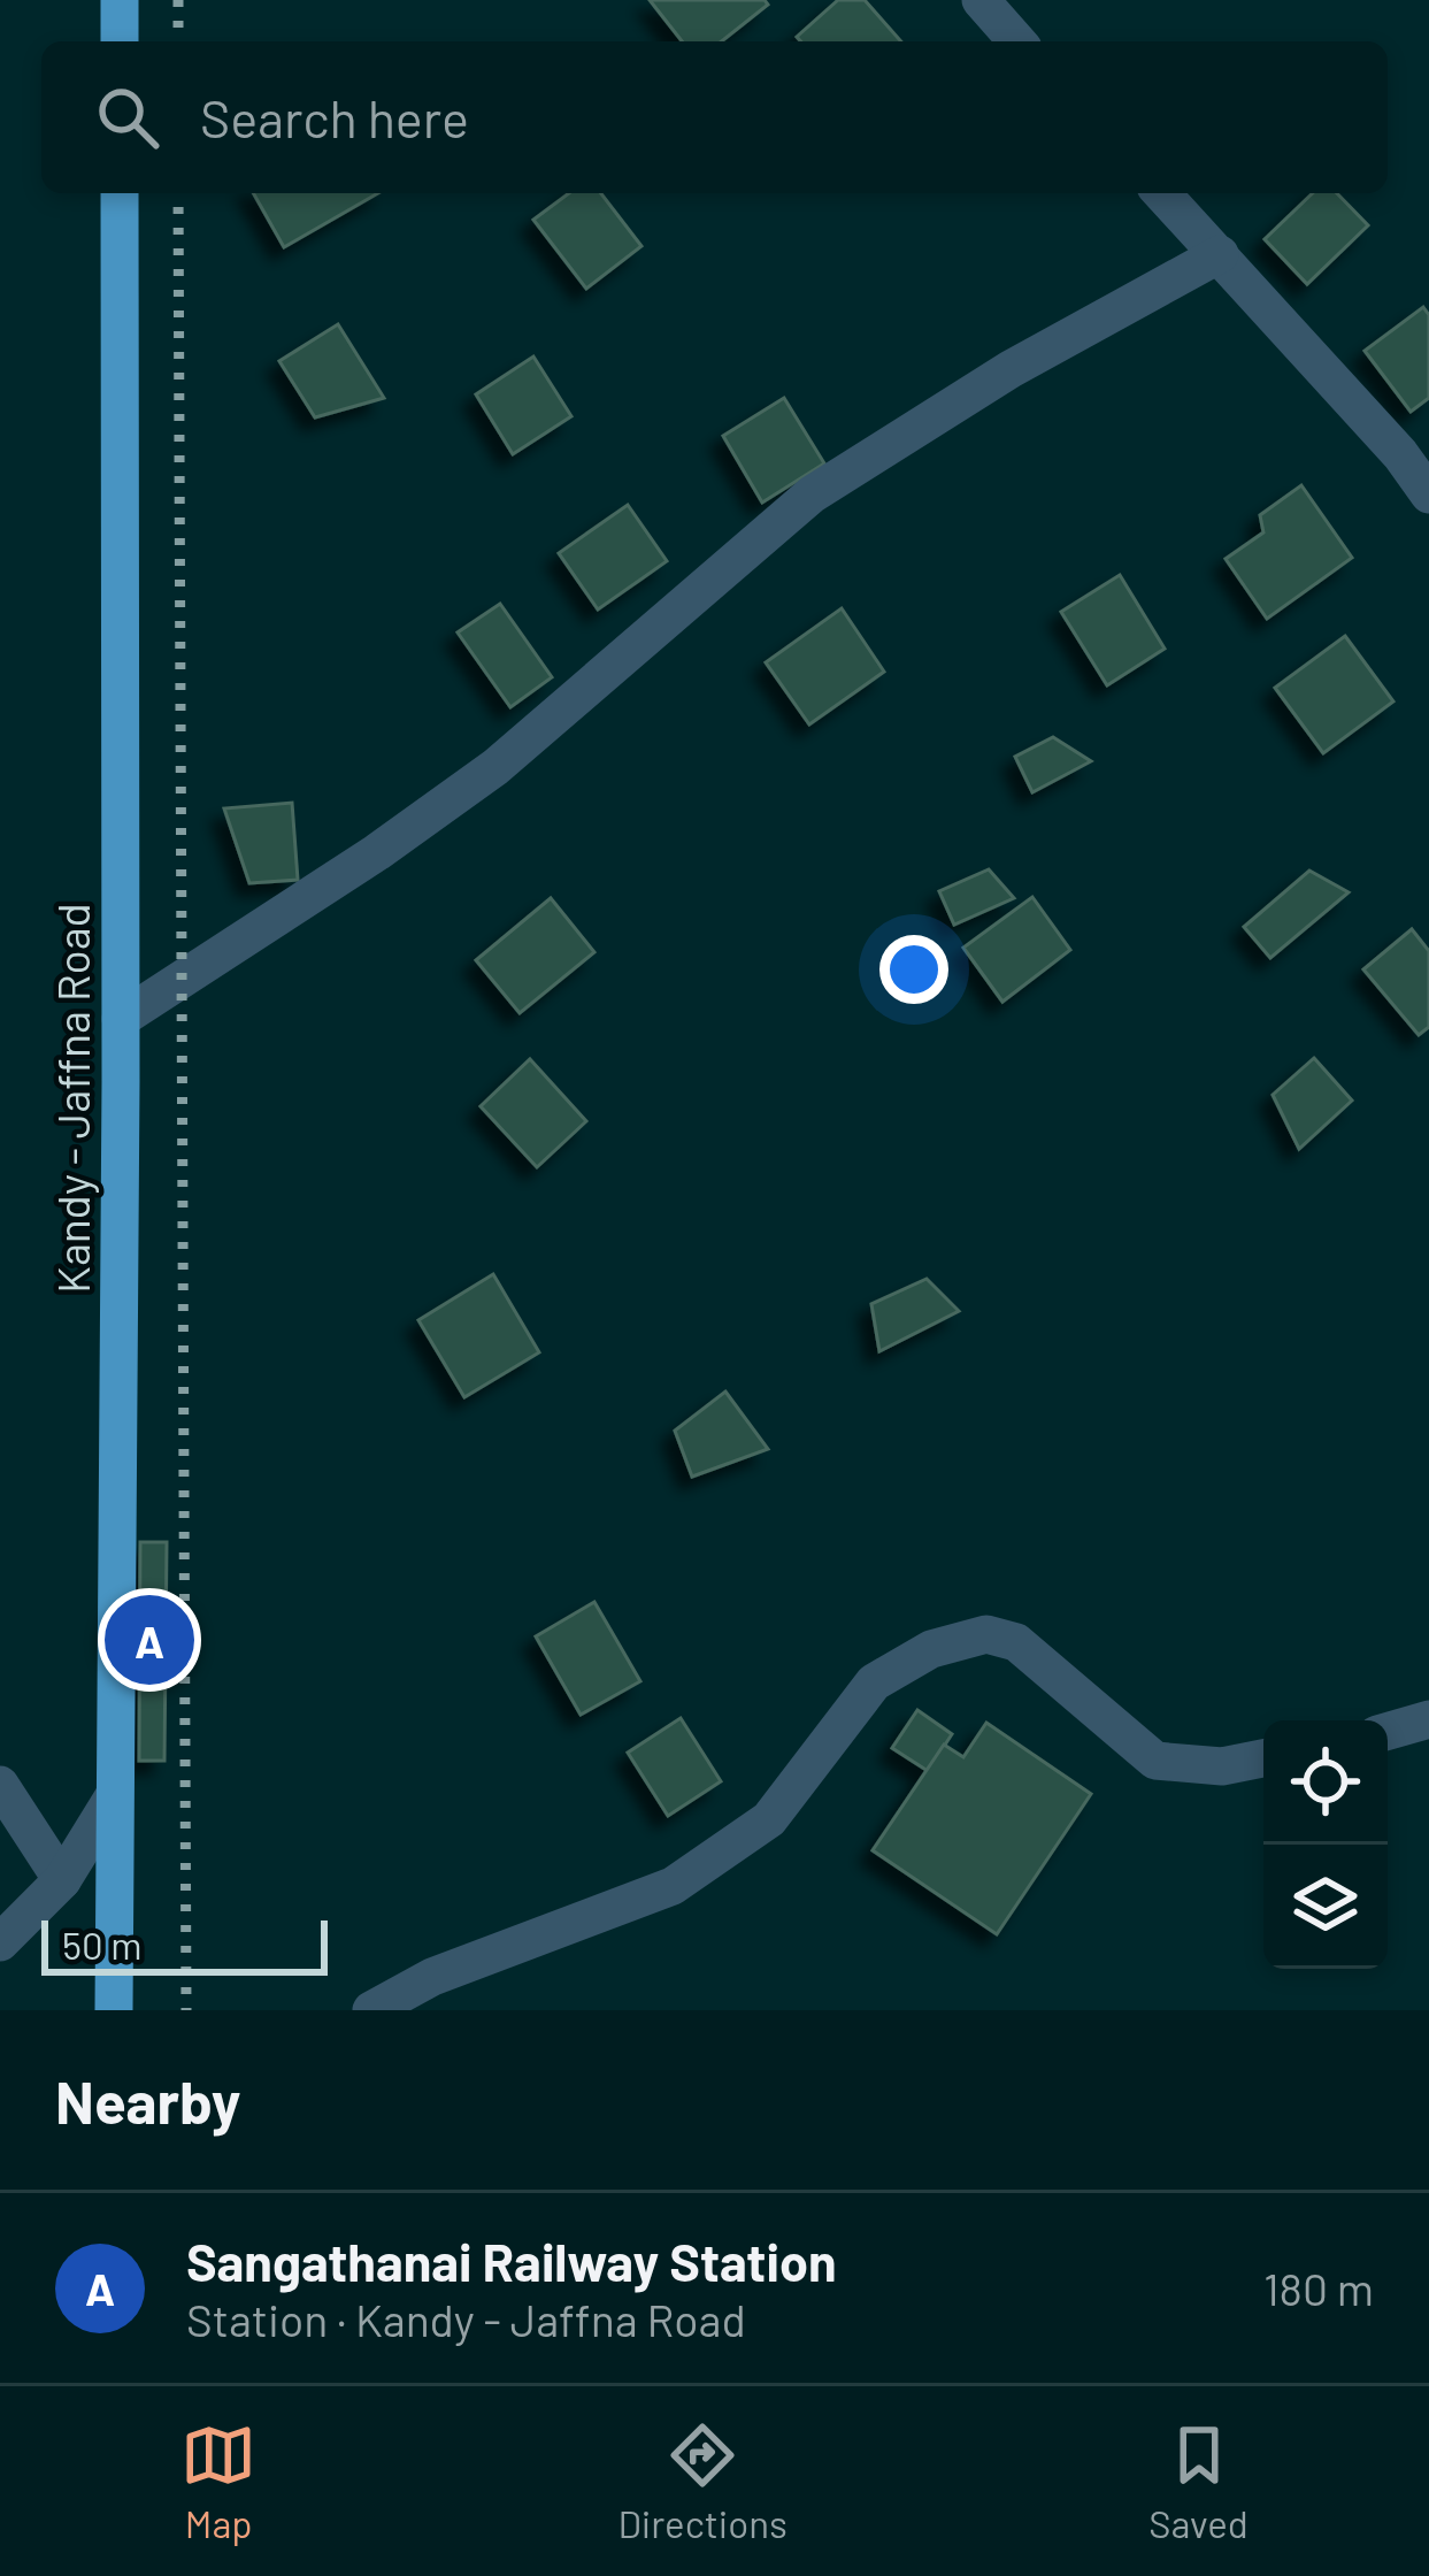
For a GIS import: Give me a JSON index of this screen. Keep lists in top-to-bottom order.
{
  "streets": {
    "highway": ["Kandy - Jaffna Road"]
  },
  "scale_bar": "50 m",
  "page": {
    "search": "Search here",
    "pins": "A",
    "scale": "50 m",
    "heading": "Nearby",
    "list": [
      {
        "mark": "A",
        "name": "Sangathanai Railway Station",
        "note": "Station · Kandy - Jaffna Road",
        "value": "180 m"
      }
    ],
    "nav": ["Map", "Directions", "Saved"]
  }
}
